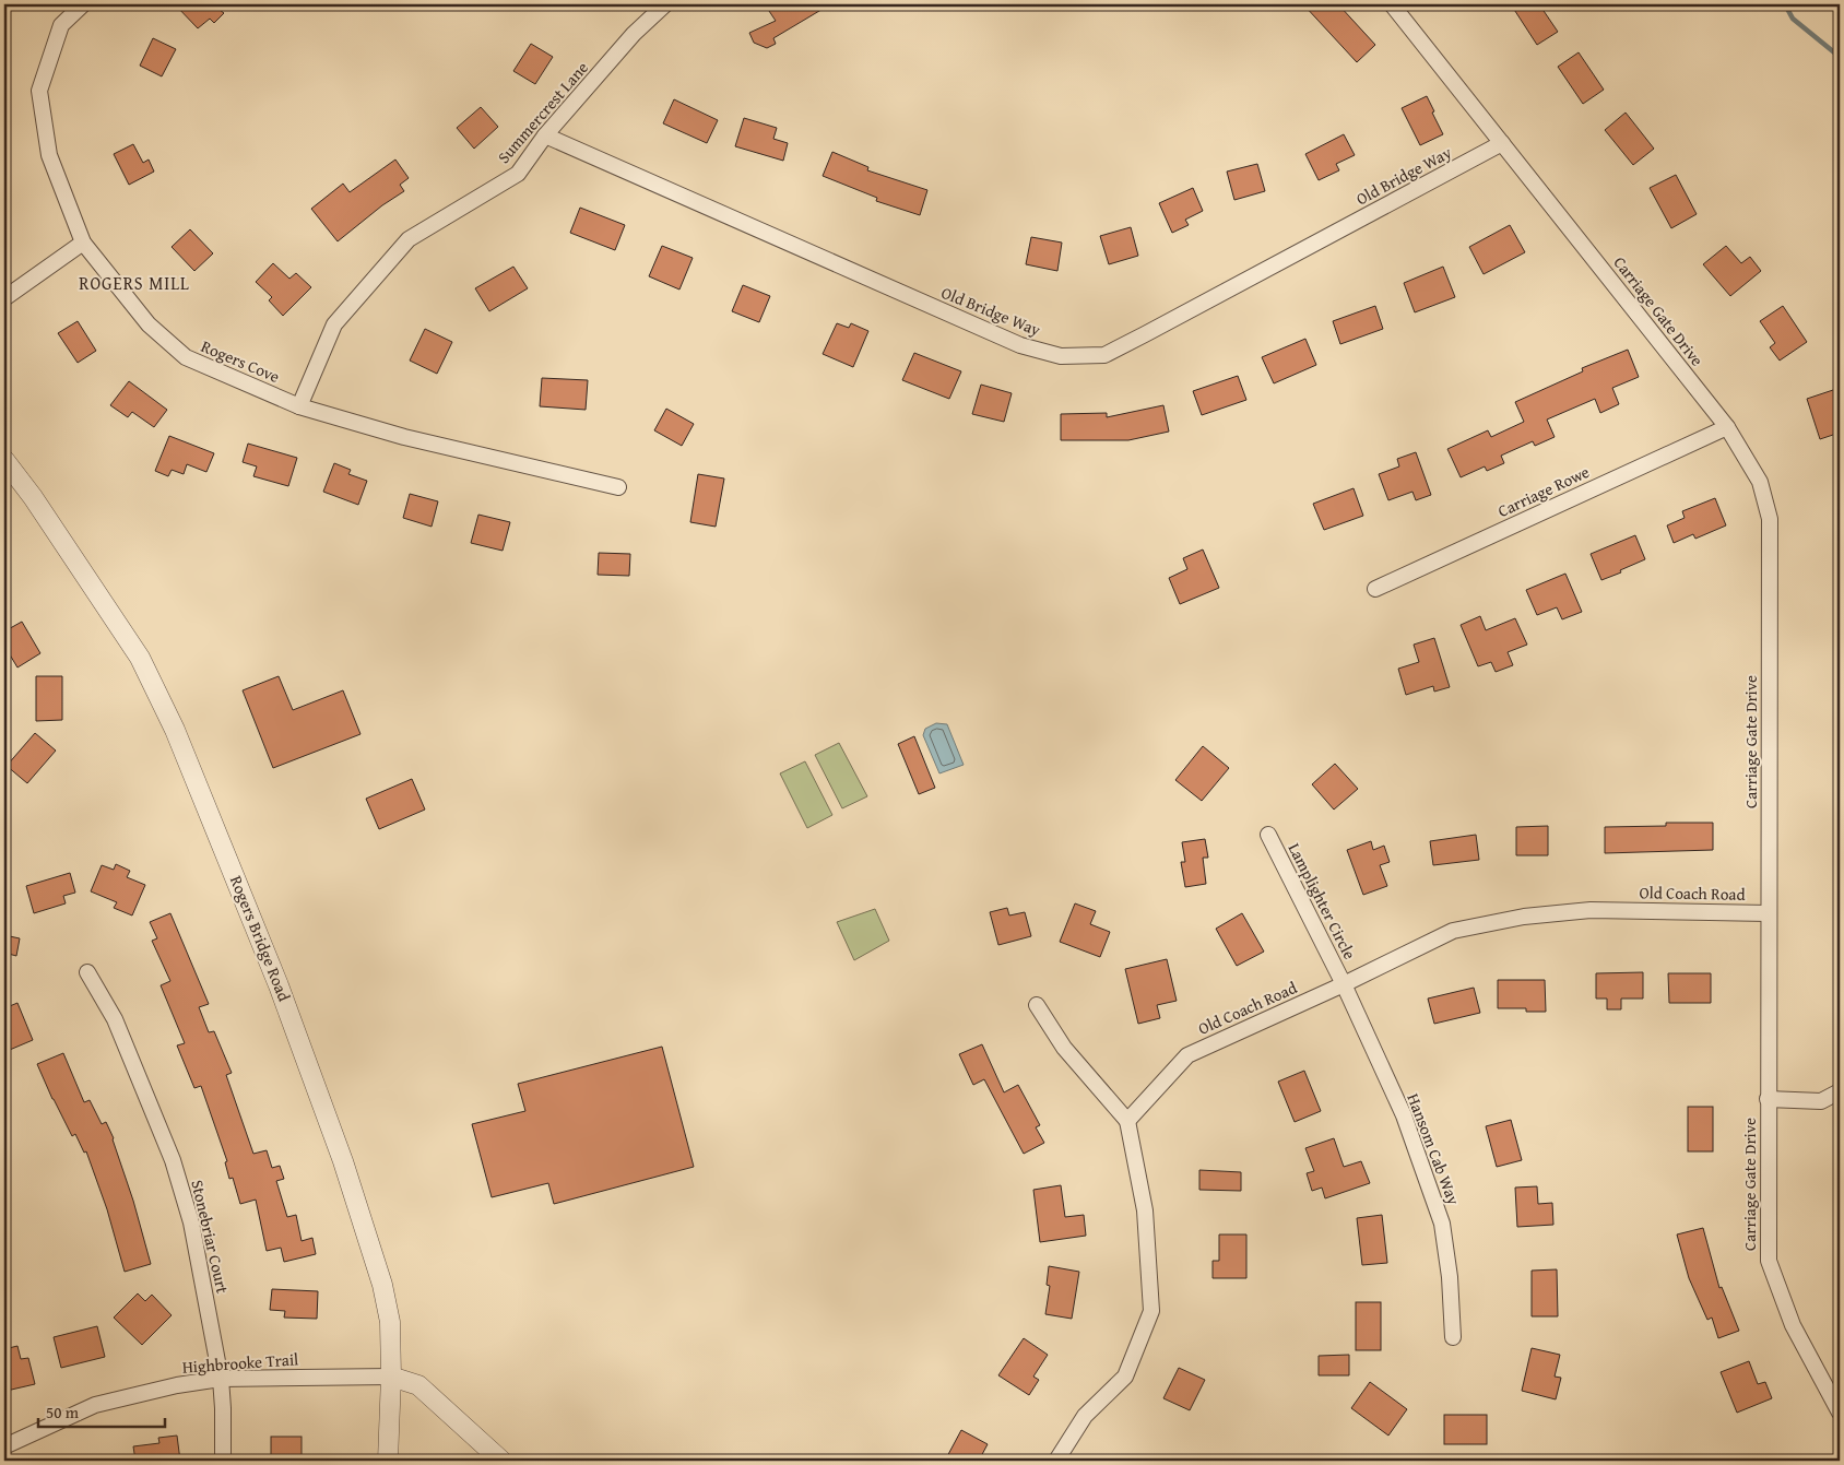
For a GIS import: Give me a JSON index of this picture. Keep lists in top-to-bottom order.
{
  "streets": {
    "street": [
      "Summercrest Lane",
      "Old Bridge Way",
      "Carriage Gate Drive",
      "Rogers Cove",
      "Carriage Rowe",
      "Old Coach Road",
      "Lamplighter Circle",
      "Rogers Bridge Road",
      "Hansom Cab Way",
      "Stonebriar Court",
      "Highbrooke Trail"
    ]
  },
  "crossings": [
    ["Summercrest Lane", "Old Bridge Way"],
    ["Summercrest Lane", "Rogers Cove"],
    ["Old Bridge Way", "Carriage Gate Drive"],
    ["Carriage Gate Drive", "Carriage Rowe"],
    ["Carriage Gate Drive", "Old Coach Road"],
    ["Old Coach Road", "Lamplighter Circle"],
    ["Old Coach Road", "Hansom Cab Way"],
    ["Lamplighter Circle", "Hansom Cab Way"],
    ["Rogers Bridge Road", "Highbrooke Trail"],
    ["Stonebriar Court", "Highbrooke Trail"]
  ],
  "districts": ["ROGERS MILL"],
  "scale_bar": "50 m"
}
